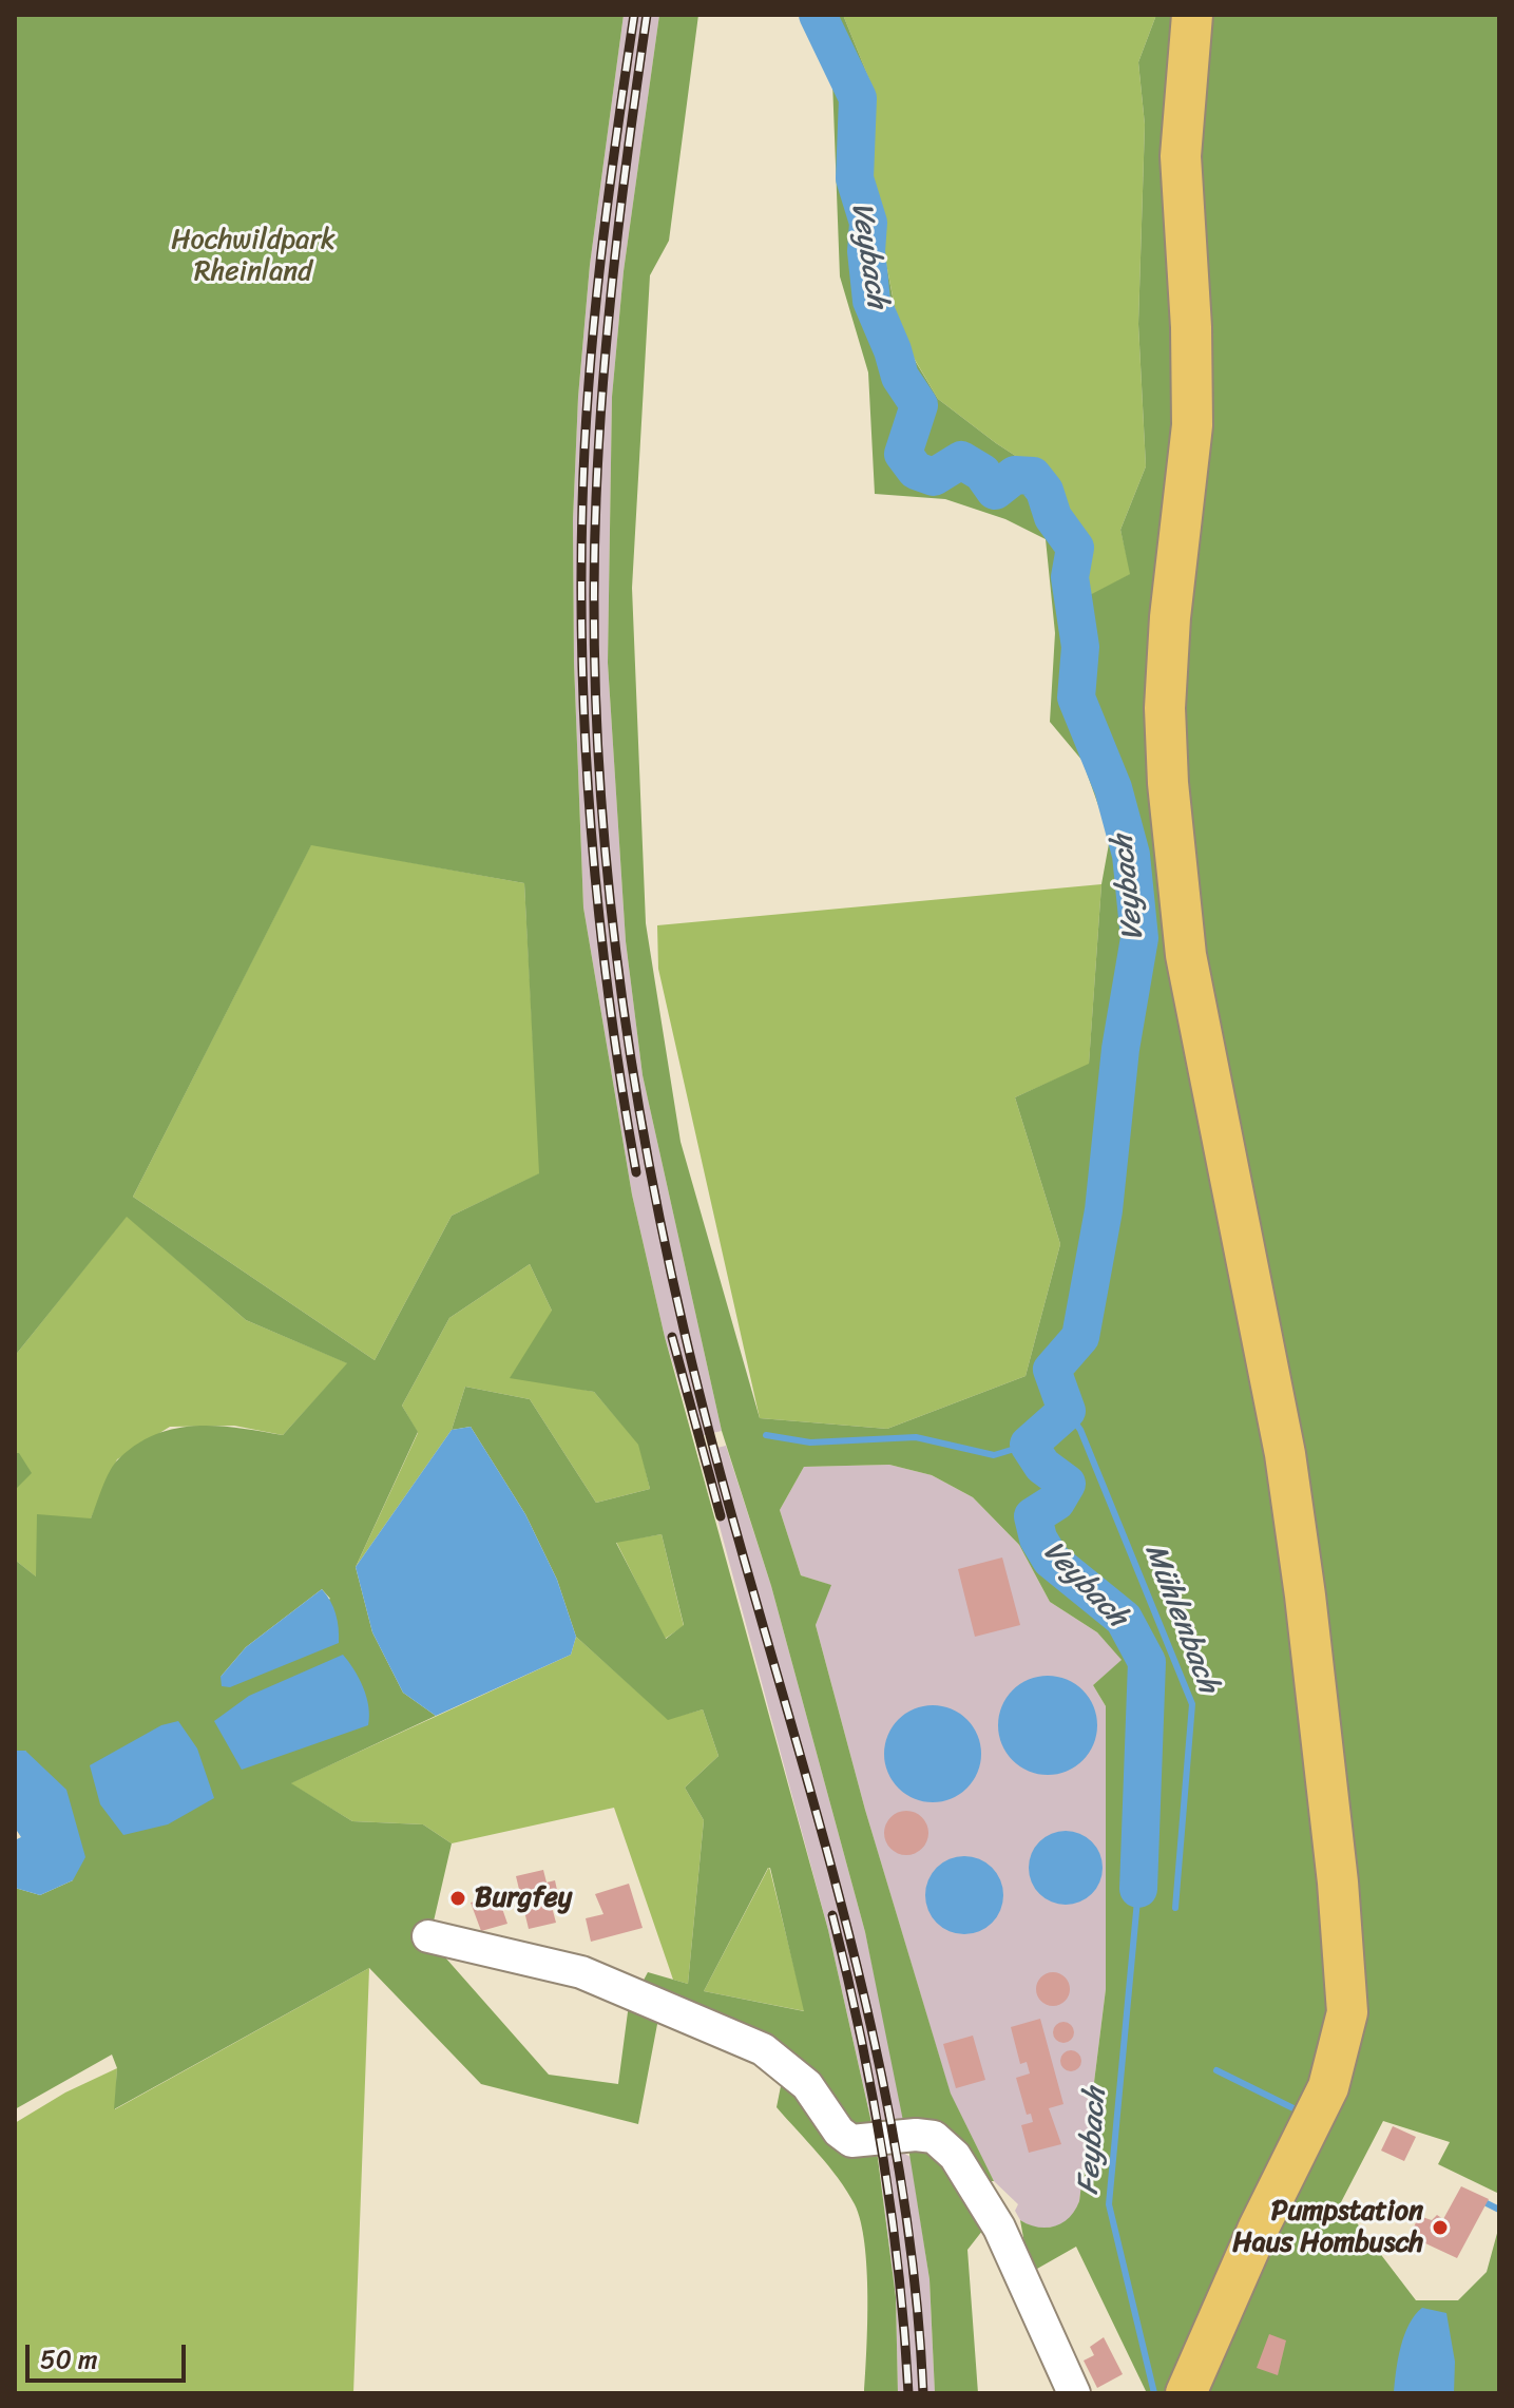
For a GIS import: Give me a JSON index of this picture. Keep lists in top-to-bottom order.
{
  "water": ["Veybach", "Mühlenbach", "Feybach"],
  "parks": ["Hochwildpark Rheinland"],
  "places": ["Burgfey", "Pumpstation Haus Hombusch"],
  "scale_bar": "50 m"
}
